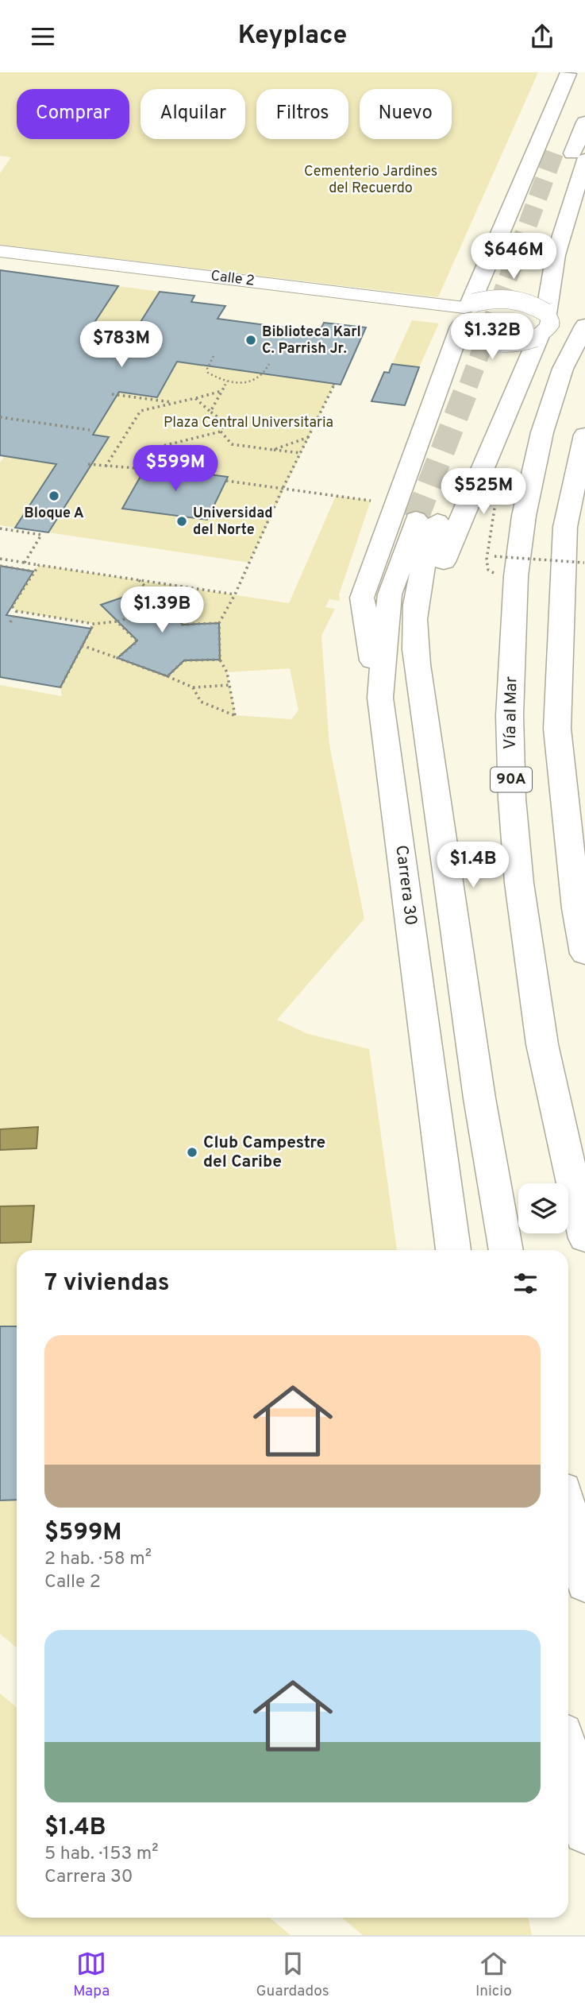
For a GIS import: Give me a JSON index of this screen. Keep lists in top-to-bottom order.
{
  "streets": {
    "main road": ["Vía al Mar", "90A", "Carrera 30"],
    "street": ["Calle 2"]
  },
  "parks": ["Cementerio Jardines del Recuerdo", "Plaza Central Universitaria"],
  "places": [
    "Biblioteca Karl C. Parrish Jr.",
    "Bloque A",
    "Universidad del Norte",
    "Club Campestre del Caribe"
  ],
  "page": {
    "header": "Keyplace",
    "chip": [
      "Comprar",
      "Alquilar",
      "Filtros",
      "Nuevo"
    ],
    "price": [
      "$646M",
      "$1.32B",
      "$783M",
      "$599M",
      "$525M",
      "$1.39B",
      "$1.4B"
    ],
    "heading": "7 viviendas",
    "list": [
      {
        "name": "$599M",
        "note": "2 hab. · 58 m² · Calle 2"
      },
      {
        "name": "$1.4B",
        "note": "5 hab. · 153 m² · Carrera 30"
      }
    ],
    "tabs": ["Mapa", "Guardados", "Inicio"]
  }
}
